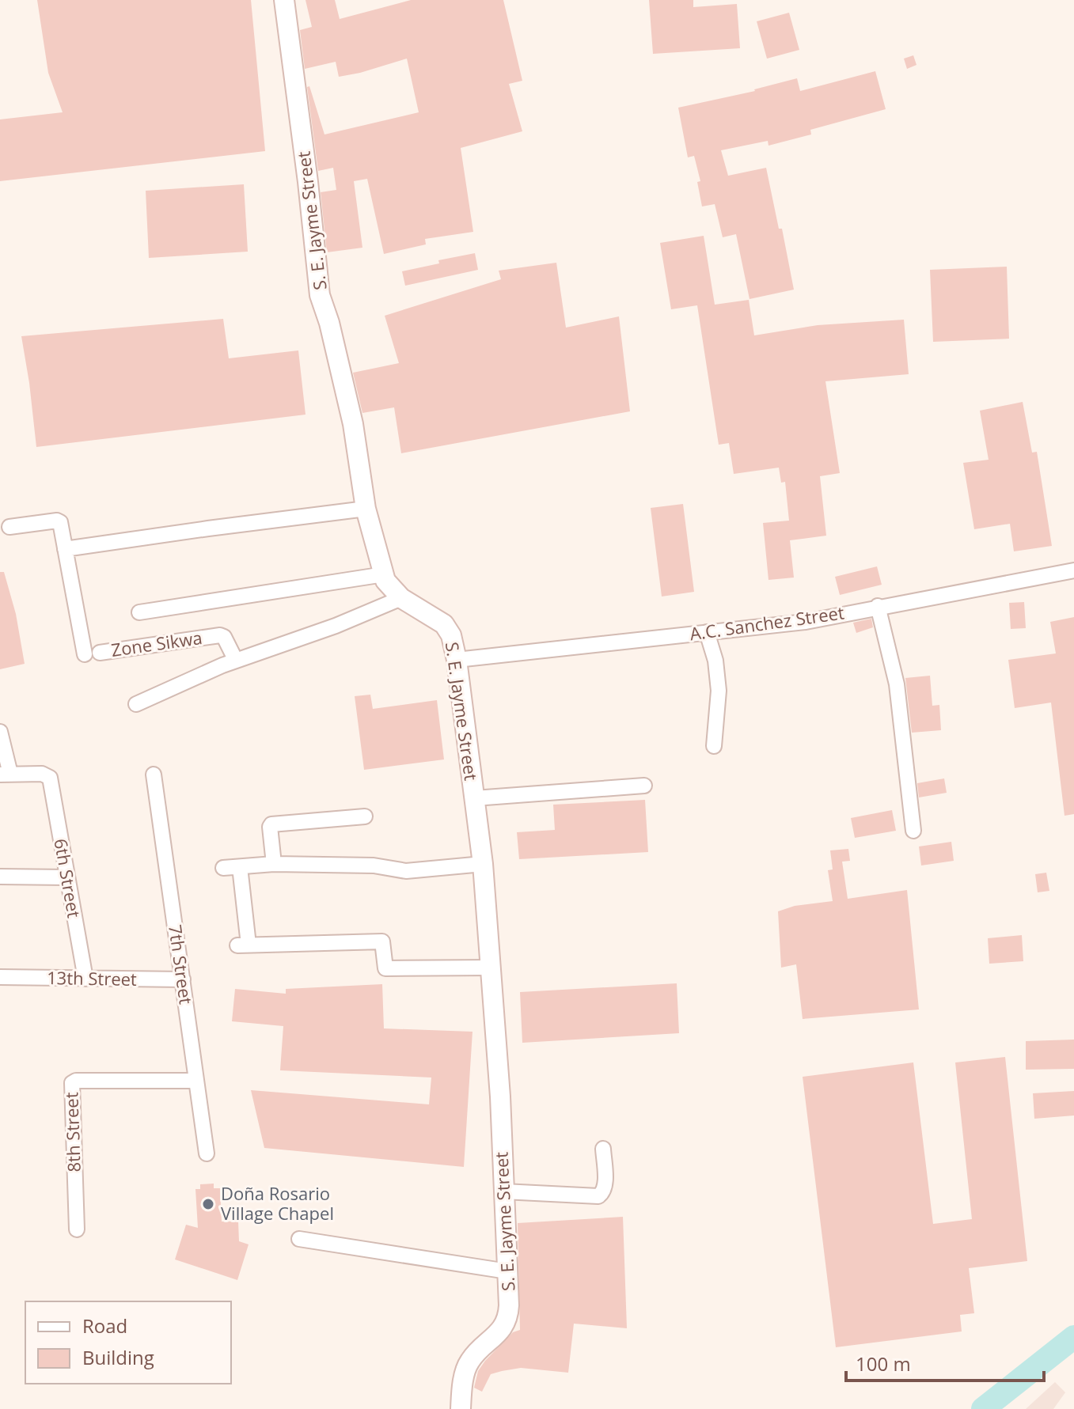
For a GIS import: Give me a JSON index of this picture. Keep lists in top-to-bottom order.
{
  "streets": {
    "street": [
      "S. E. Jayme Street",
      "A.C. Sanchez Street",
      "Zone Sikwa",
      "6th Street",
      "7th Street",
      "13th Street",
      "8th Street"
    ]
  },
  "crossings": [
    ["S. E. Jayme Street", "A.C. Sanchez Street"],
    ["6th Street", "13th Street"],
    ["7th Street", "13th Street"],
    ["7th Street", "8th Street"]
  ],
  "places": ["Doña Rosario Village Chapel"],
  "legend": ["Road", "Building"],
  "scale_bar": "100 m"
}
